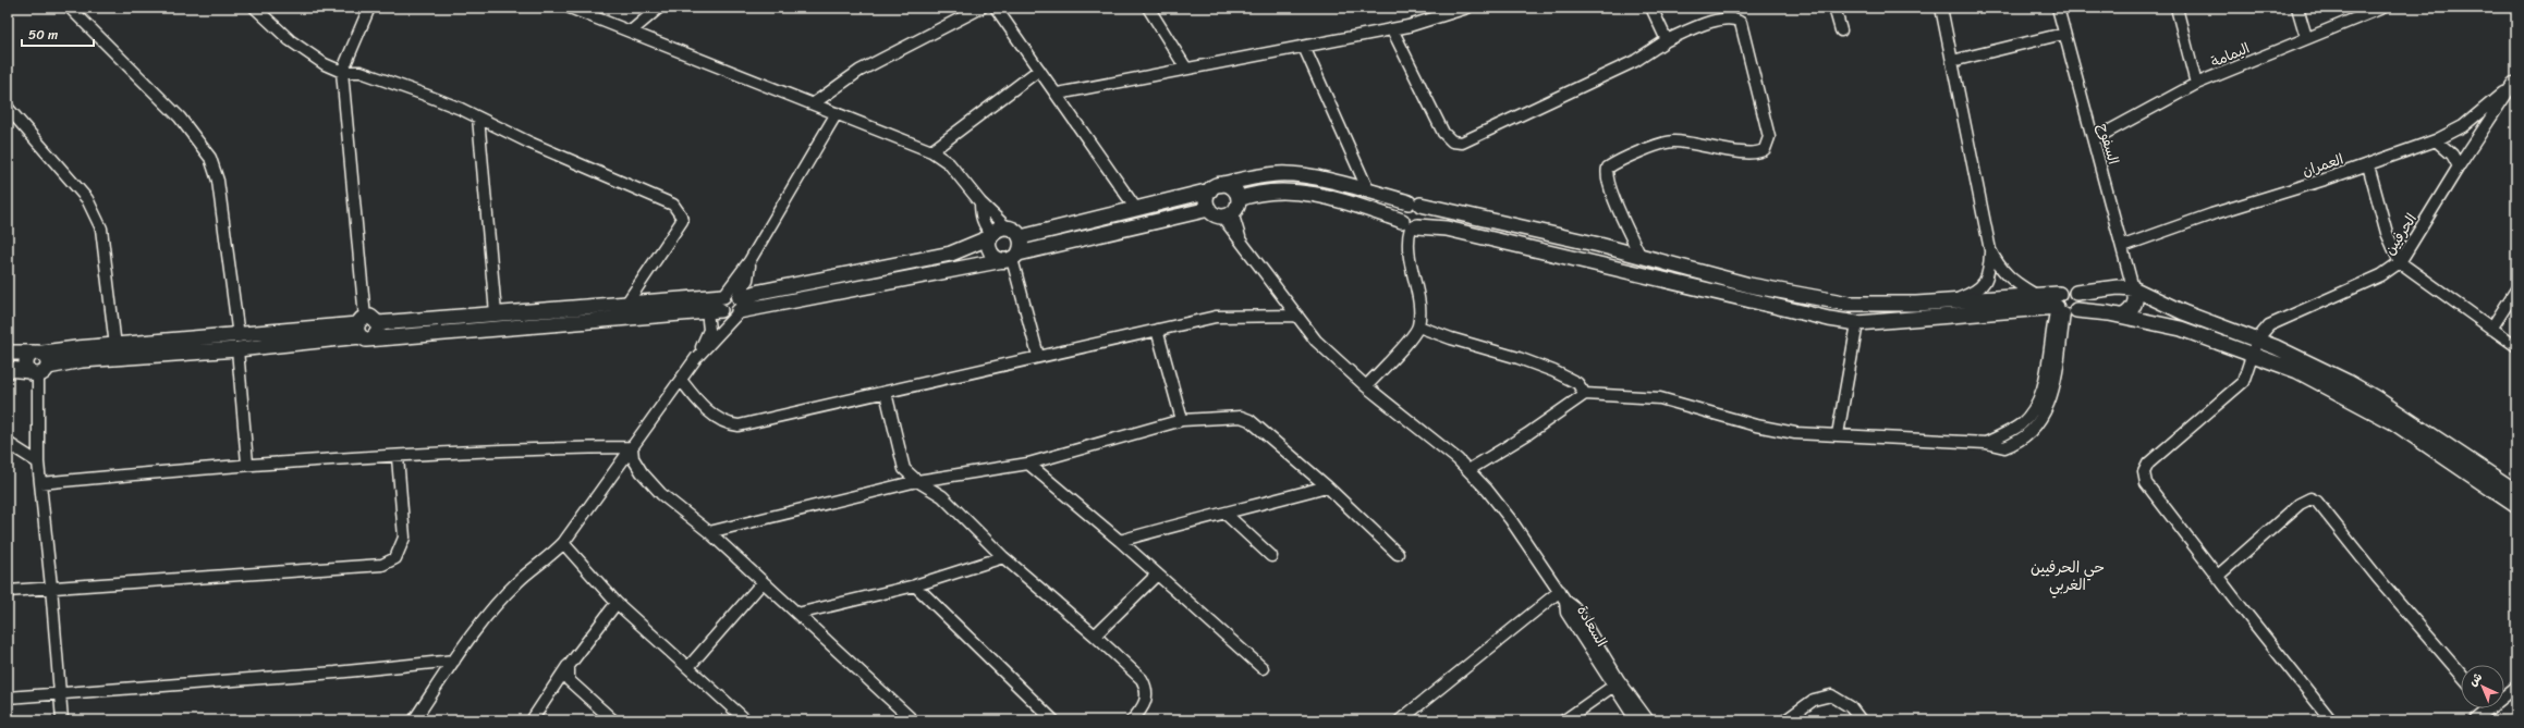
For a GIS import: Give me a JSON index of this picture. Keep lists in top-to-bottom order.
{
  "streets": {
    "street": [
      "اليمامة",
      "السفوح",
      "العمران",
      "الحرفيين",
      "السعادة"
    ]
  },
  "crossings": [
    ["اليمامة", "السفوح"],
    ["السفوح", "العمران"],
    ["العمران", "الحرفيين"]
  ],
  "districts": ["حي الحرفيين الغربي"],
  "scale_bar": "50 m",
  "north": "top left"
}
